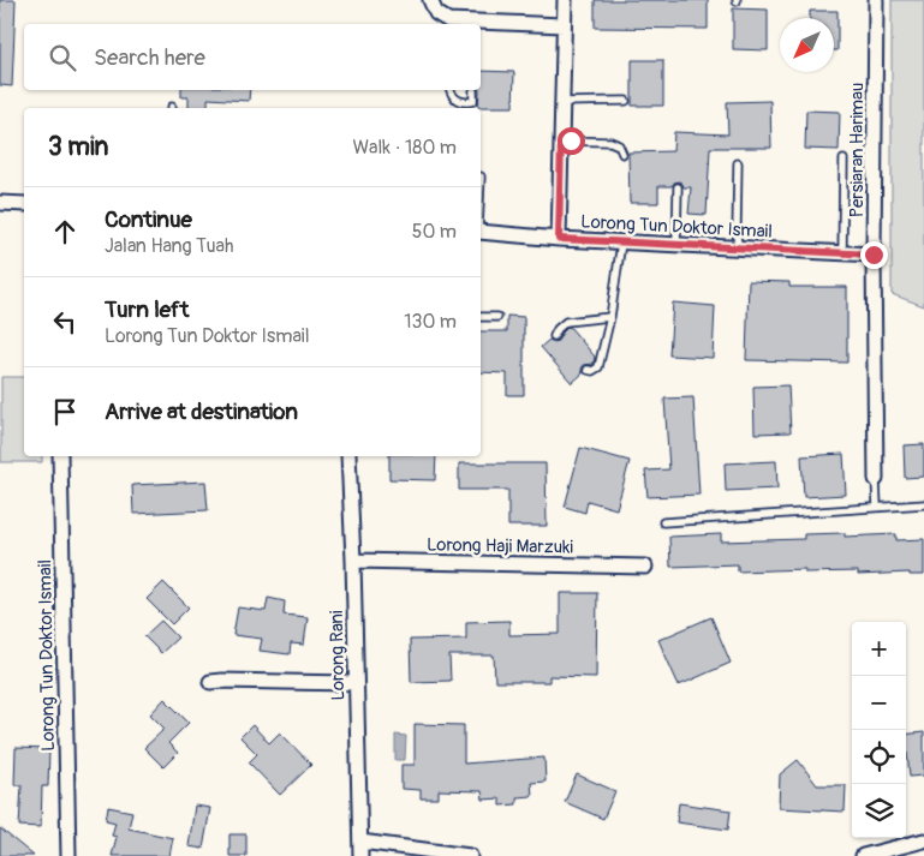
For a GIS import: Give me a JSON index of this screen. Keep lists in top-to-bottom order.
{
  "streets": {
    "street": [
      "Persiaran Harimau",
      "Lorong Tun Doktor Ismail",
      "Lorong Haji Marzuki",
      "Lorong Rani"
    ]
  },
  "crossings": [
    ["Persiaran Harimau", "Lorong Tun Doktor Ismail"],
    ["Lorong Haji Marzuki", "Lorong Rani"]
  ],
  "north": "bottom left",
  "page": {
    "search": "Search here",
    "heading": ["3 min", "Walk · 180 m"],
    "list": [
      ["Continue", "Jalan Hang Tuah", "50 m"],
      ["Turn left", "Lorong Tun Doktor Ismail", "130 m"],
      "Arrive at destination"
    ],
    "map_buttons": ["+", "−"]
  }
}
